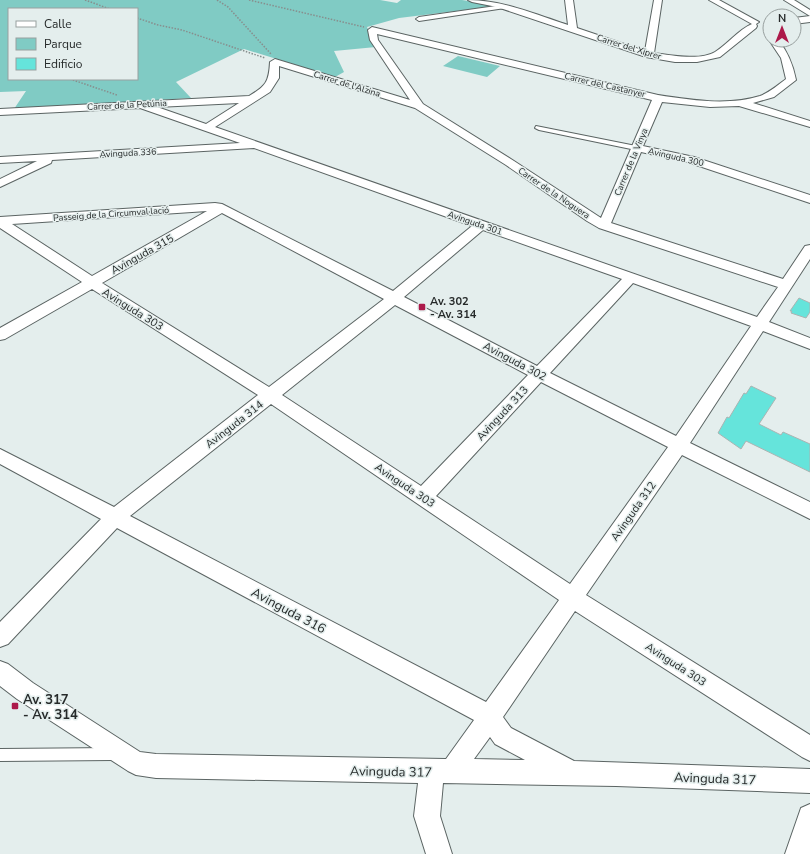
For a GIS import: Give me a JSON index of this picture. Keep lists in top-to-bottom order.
{
  "streets": {
    "street": [
      "Carrer del Xiprer",
      "Carrer de l'Alzina",
      "Carrer del Castanyer",
      "Carrer de la Petúnia",
      "Avinguda 336",
      "Avinguda 300",
      "Carrer de la Vinya",
      "Carrer de la Noguera",
      "Passeig de la Circumval·lació",
      "Avinguda 301",
      "Avinguda 315",
      "Avinguda 303",
      "Avinguda 302",
      "Avinguda 313",
      "Avinguda 314",
      "Avinguda 312",
      "Avinguda 316",
      "Avinguda 317"
    ]
  },
  "crossings": [
    ["Carrer de l'Alzina", "Carrer de la Noguera"],
    ["Carrer del Castanyer", "Carrer de la Vinya"],
    ["Carrer del Castanyer", "Carrer de la Noguera"],
    ["Carrer de la Petúnia", "Avinguda 301"],
    ["Avinguda 336", "Avinguda 301"],
    ["Avinguda 300", "Carrer de la Vinya"],
    ["Carrer de la Vinya", "Carrer de la Noguera"],
    ["Carrer de la Noguera", "Avinguda 312"],
    ["Passeig de la Circumval·lació", "Avinguda 315"],
    ["Passeig de la Circumval·lació", "Avinguda 303"],
    ["Passeig de la Circumval·lació", "Avinguda 302"],
    ["Avinguda 301", "Avinguda 313"],
    ["Avinguda 301", "Avinguda 314"],
    ["Avinguda 301", "Avinguda 312"],
    ["Avinguda 315", "Avinguda 303"],
    ["Avinguda 315", "Avinguda 302"],
    ["Avinguda 303", "Avinguda 313"],
    ["Avinguda 303", "Avinguda 314"],
    ["Avinguda 303", "Avinguda 312"],
    ["Avinguda 302", "Avinguda 313"],
    ["Avinguda 302", "Avinguda 314"],
    ["Avinguda 302", "Avinguda 312"],
    ["Avinguda 314", "Avinguda 316"],
    ["Avinguda 312", "Avinguda 316"],
    ["Avinguda 312", "Avinguda 317"],
    ["Avinguda 316", "Avinguda 317"]
  ],
  "places": {
    "transit": ["Av. 302 - Av. 314", "Av. 317 - Av. 314"]
  },
  "legend": ["Calle", "Parque", "Edificio"],
  "north": "top"
}
